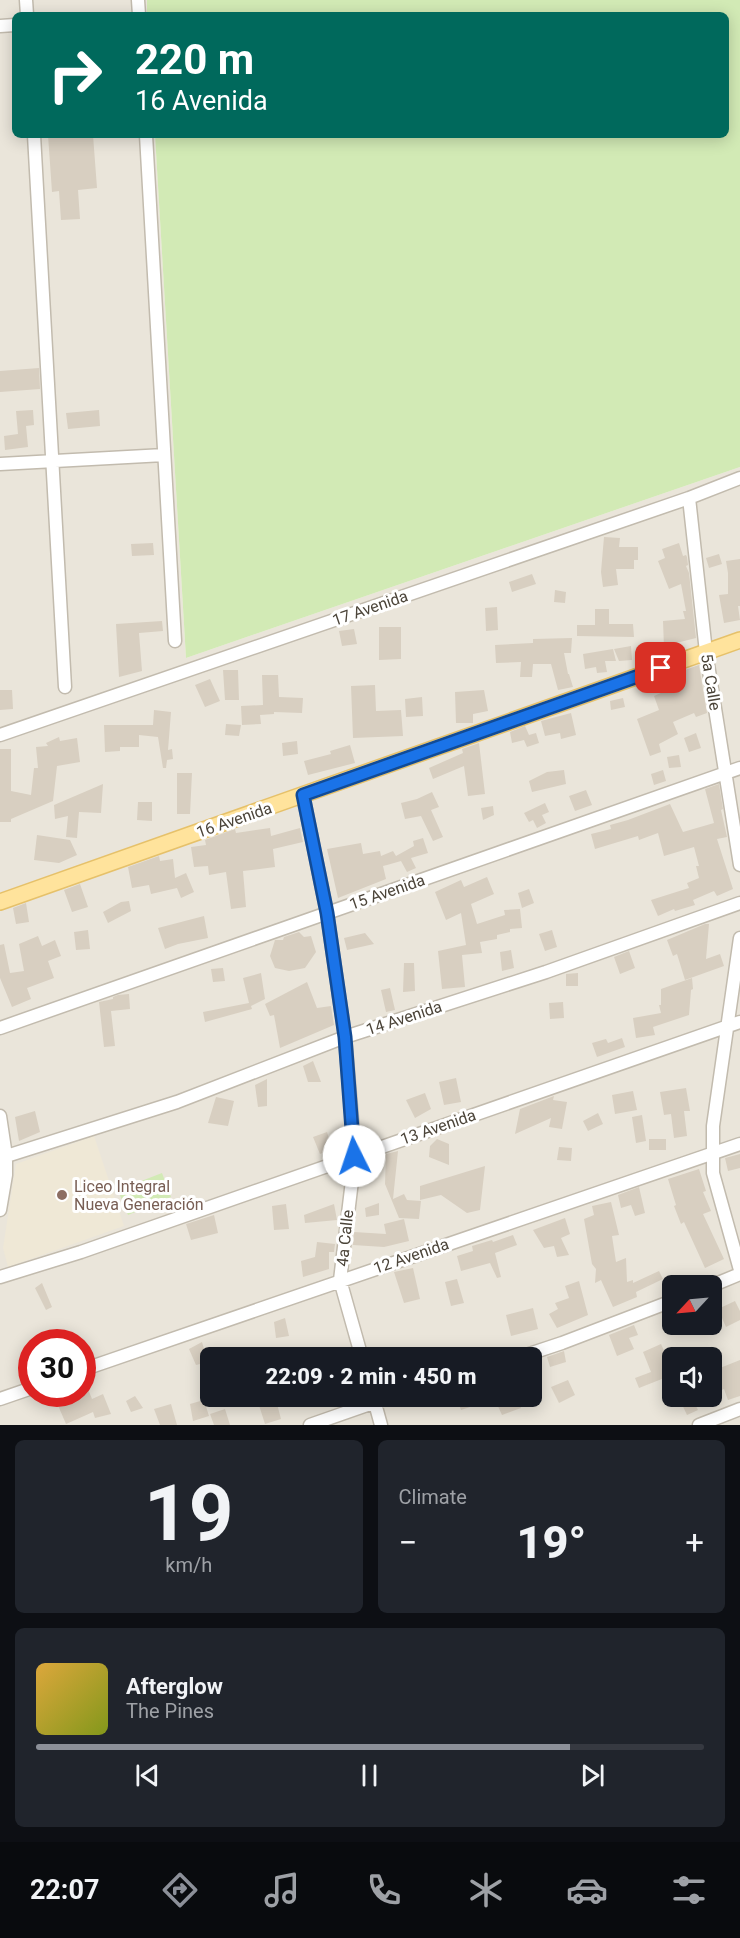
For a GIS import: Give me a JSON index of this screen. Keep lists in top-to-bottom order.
{
  "streets": {
    "main road": ["16 Avenida"],
    "street": [
      "17 Avenida",
      "5a Calle",
      "15 Avenida",
      "14 Avenida",
      "13 Avenida",
      "4a Calle",
      "12 Avenida"
    ]
  },
  "crossings": [
    ["17 Avenida", "5a Calle"],
    ["5a Calle", "16 Avenida"],
    ["5a Calle", "15 Avenida"],
    ["16 Avenida", "4a Calle"],
    ["15 Avenida", "4a Calle"],
    ["14 Avenida", "4a Calle"],
    ["13 Avenida", "4a Calle"],
    ["4a Calle", "12 Avenida"]
  ],
  "places": ["Liceo Integral Nueva Generación"],
  "north": "bottom left",
  "page": {
    "turn": ["220 m", "16 Avenida"],
    "limit": "30",
    "trip": "22:09 · 2 min · 450 m",
    "tile": [
      ["19", "km/h"],
      "Climate"
    ],
    "heat": ["−", "19°", "+"],
    "song": ["Afterglow", "The Pines"],
    "tabs": "22:07"
  }
}
